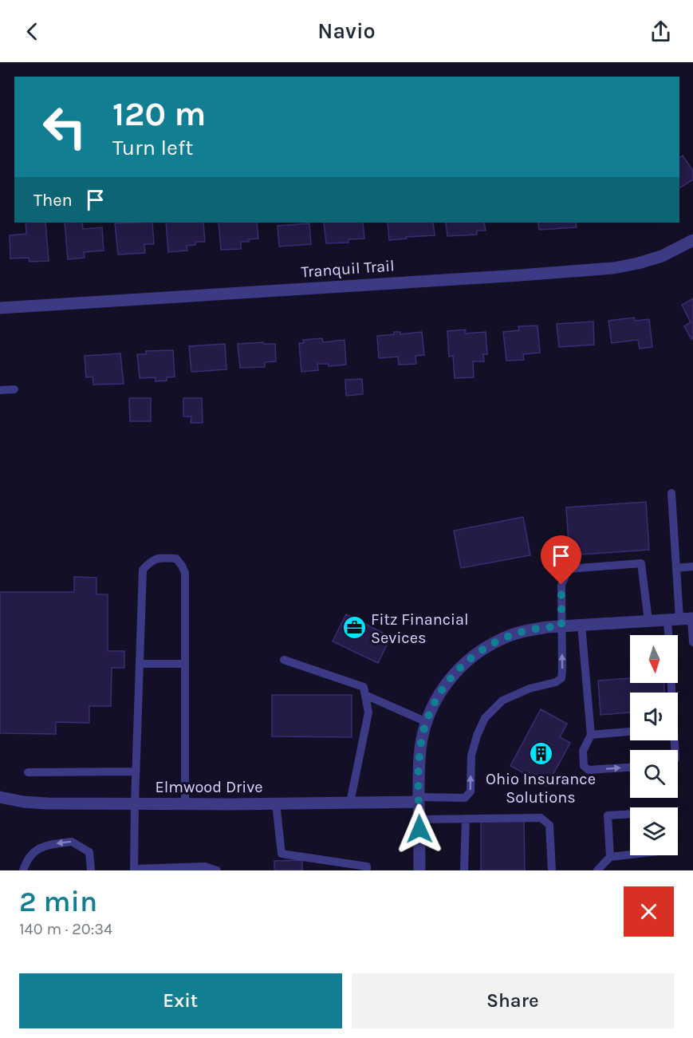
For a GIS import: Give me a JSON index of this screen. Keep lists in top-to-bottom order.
{
  "streets": {
    "street": ["Tranquil Trail", "Elmwood Drive"]
  },
  "places": {
    "office": ["Fitz Financial Sevices"],
    "building": ["Ohio Insurance Solutions"]
  },
  "north": "bottom",
  "page": {
    "header": "Navio",
    "turn": ["120 m", "Turn left"],
    "then": "Then",
    "heading": ["2 min", "140 m · 20:34"],
    "buttons": ["Exit", "Share"]
  }
}
